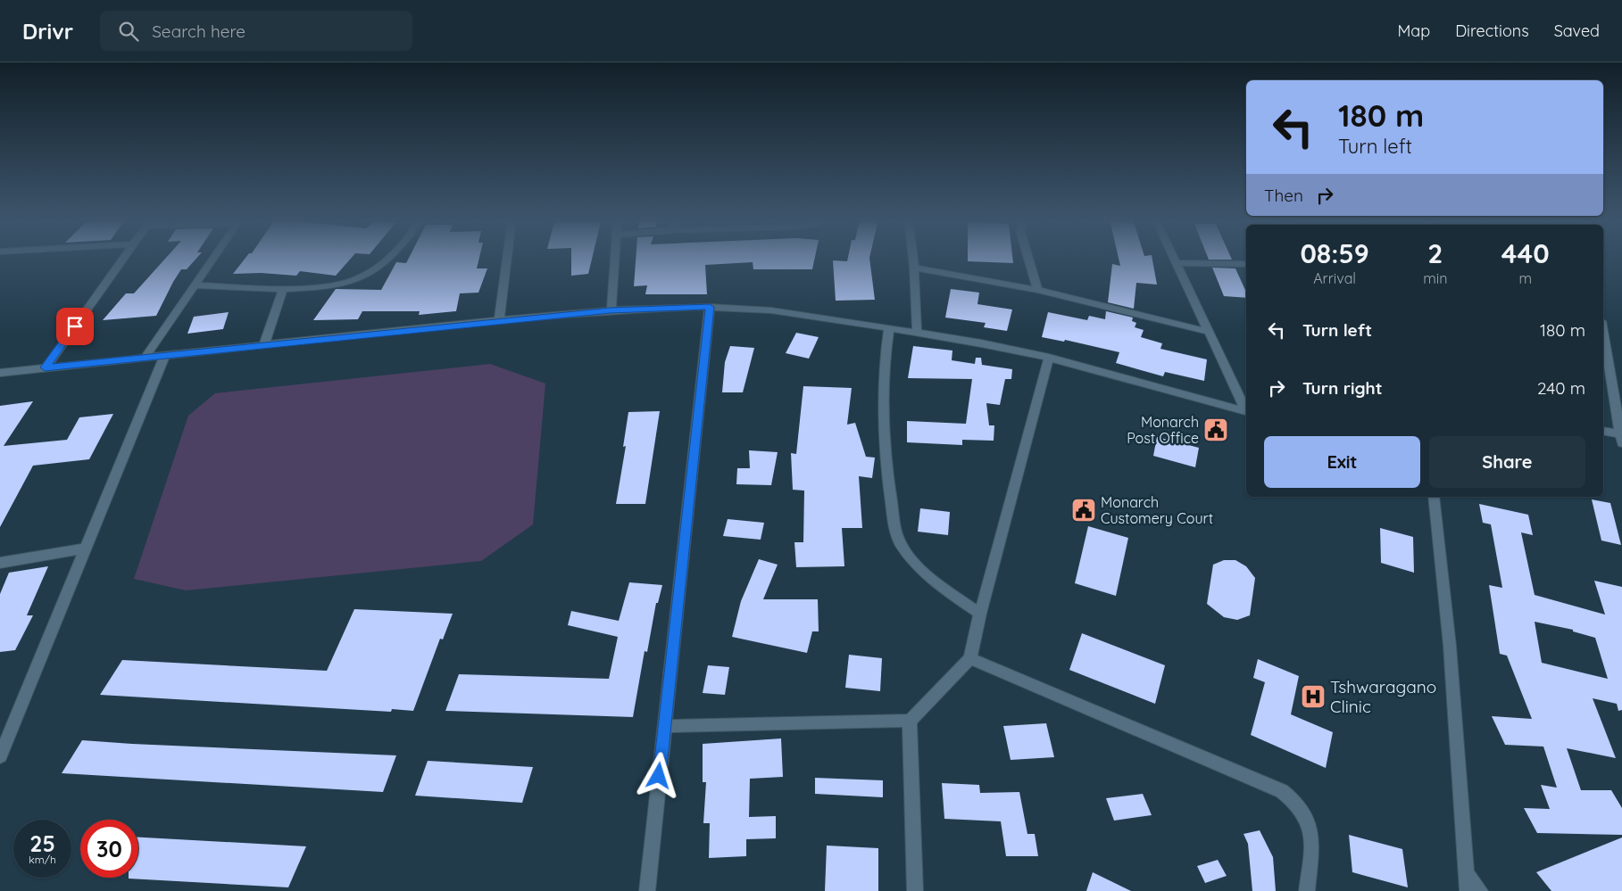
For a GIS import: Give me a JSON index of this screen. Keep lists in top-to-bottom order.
{
  "places": {
    "public building": ["Monarch Post Office", "Monarch Customery Court"],
    "hospital": ["Tshwaragano Clinic"]
  },
  "page": {
    "header": "Drivr",
    "search": "Search here",
    "nav": ["Map", "Directions", "Saved"],
    "turn": ["180 m", "Turn left"],
    "then": "Then",
    "eta": [
      "08:59",
      "Arrival",
      "2",
      "min",
      "440",
      "m"
    ],
    "list": [
      {
        "name": "Turn left",
        "value": "180 m"
      },
      {
        "name": "Turn right",
        "value": "240 m"
      }
    ],
    "buttons": ["Exit", "Share"],
    "speed": "25 km/h",
    "limit": "30"
  }
}
